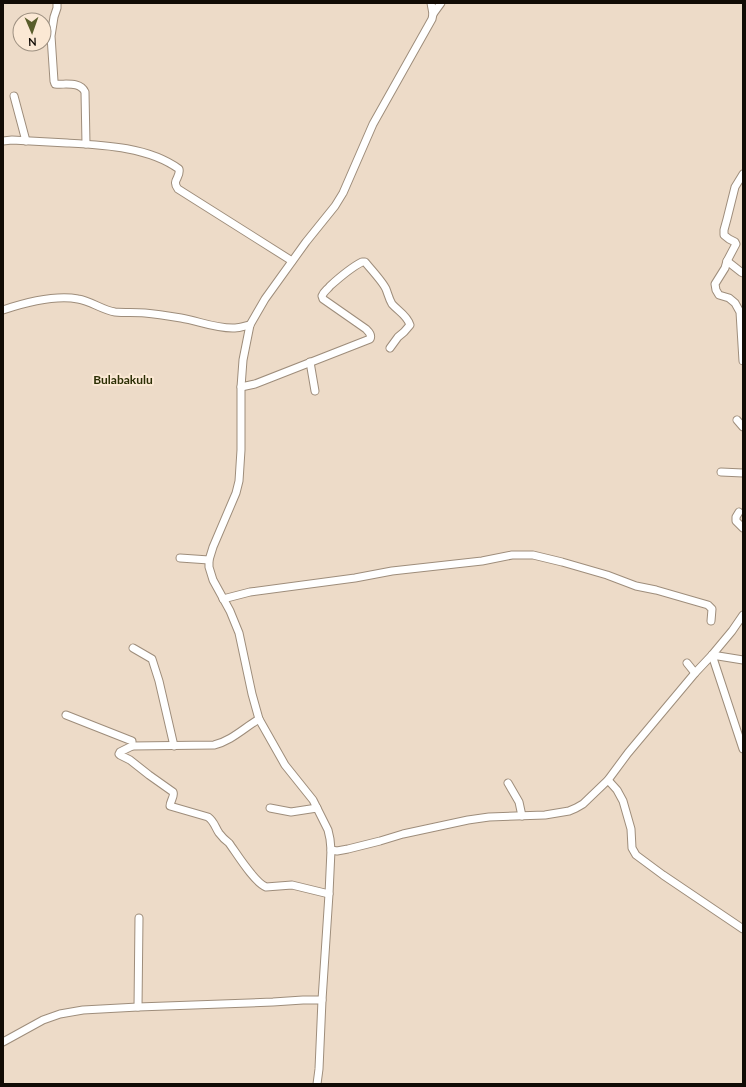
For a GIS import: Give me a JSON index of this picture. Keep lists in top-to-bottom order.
{
  "districts": ["Bulabakulu"],
  "north": "bottom"
}
